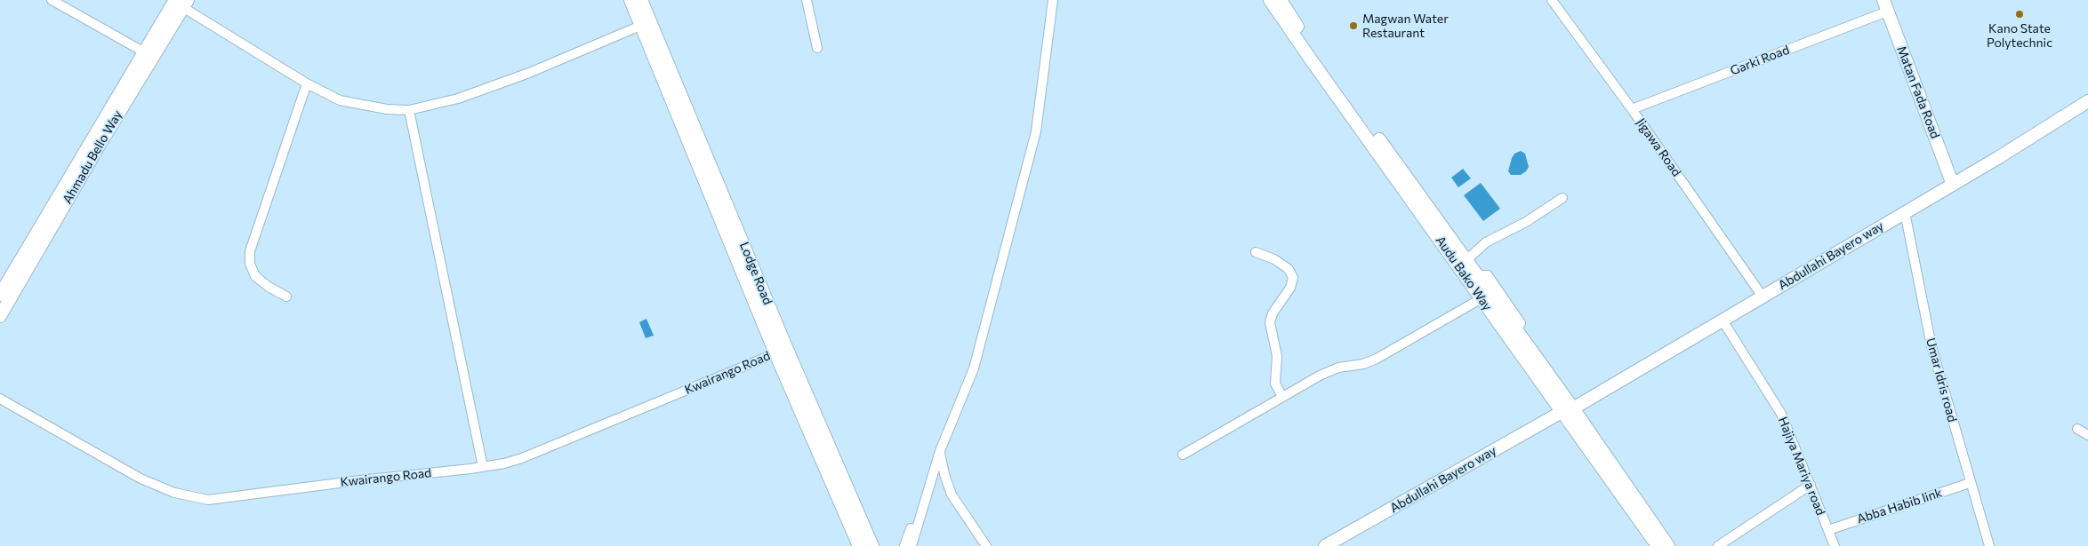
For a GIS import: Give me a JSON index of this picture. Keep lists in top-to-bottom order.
{
  "streets": {
    "street": [
      "Garki Road",
      "Matan Fada Road",
      "Jigawa Road",
      "Ahmadu Bello Way",
      "Abdullahi Bayero way",
      "Lodge Road",
      "Audu Bako Way",
      "Kwairango Road",
      "Umar Idris road",
      "Hajiya Mariya road",
      "Abba Habib link"
    ]
  },
  "crossings": [
    ["Garki Road", "Matan Fada Road"],
    ["Garki Road", "Jigawa Road"],
    ["Matan Fada Road", "Abdullahi Bayero way"],
    ["Jigawa Road", "Abdullahi Bayero way"],
    ["Abdullahi Bayero way", "Audu Bako Way"],
    ["Abdullahi Bayero way", "Umar Idris road"],
    ["Abdullahi Bayero way", "Hajiya Mariya road"],
    ["Lodge Road", "Kwairango Road"],
    ["Umar Idris road", "Abba Habib link"],
    ["Hajiya Mariya road", "Abba Habib link"]
  ],
  "places": ["Kano State Polytechnic", "Magwan Water Restaurant"]
}
